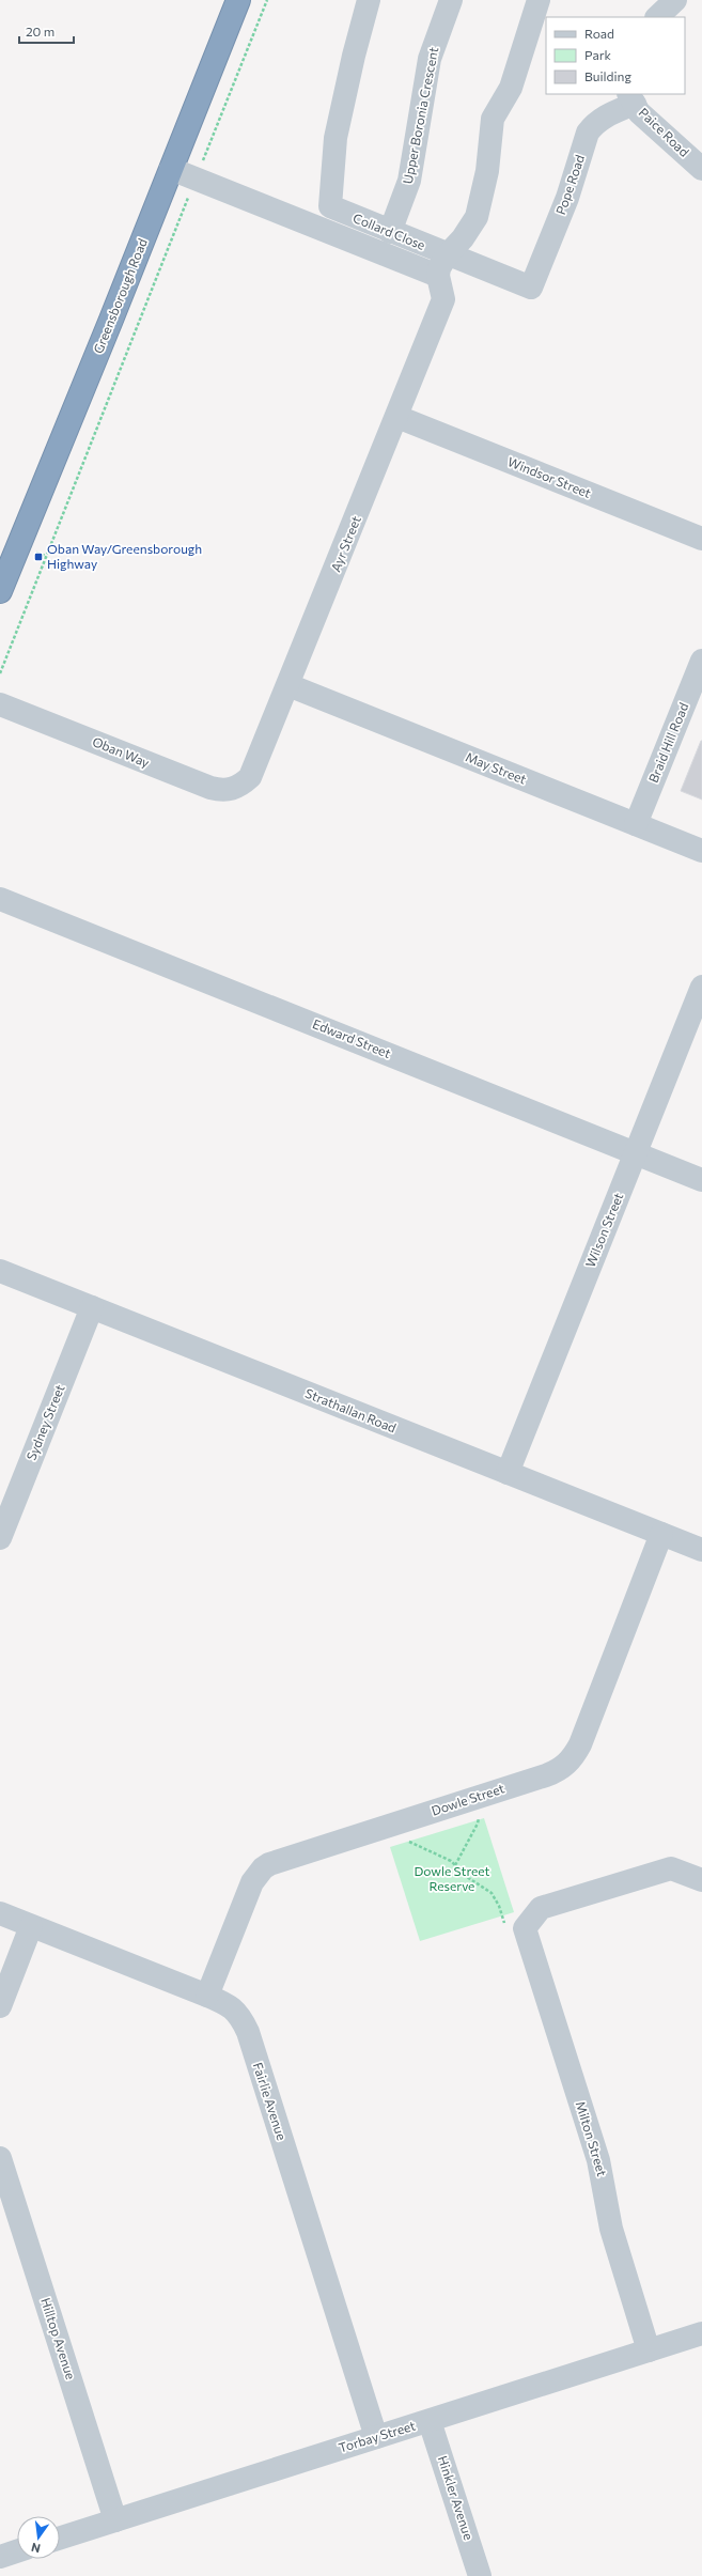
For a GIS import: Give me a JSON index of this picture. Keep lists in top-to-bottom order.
{
  "streets": {
    "highway": ["Greensborough Road"],
    "street": [
      "Upper Boronia Crescent",
      "Paice Road",
      "Pope Road",
      "Collard Close",
      "Windsor Street",
      "Ayr Street",
      "Braid Hill Road",
      "Oban Way",
      "May Street",
      "Edward Street",
      "Wilson Street",
      "Strathallan Road",
      "Sydney Street",
      "Dowle Street",
      "Fairlie Avenue",
      "Milton Street",
      "Hilltop Avenue",
      "Torbay Street",
      "Hinkler Avenue"
    ]
  },
  "crossings": [
    ["Upper Boronia Crescent", "Collard Close"],
    ["Paice Road", "Pope Road"],
    ["Pope Road", "Collard Close"],
    ["Collard Close", "Ayr Street"],
    ["Windsor Street", "Ayr Street"],
    ["Ayr Street", "Oban Way"],
    ["Ayr Street", "May Street"],
    ["Braid Hill Road", "May Street"],
    ["Edward Street", "Wilson Street"],
    ["Wilson Street", "Strathallan Road"],
    ["Strathallan Road", "Sydney Street"],
    ["Strathallan Road", "Dowle Street"],
    ["Dowle Street", "Fairlie Avenue"],
    ["Fairlie Avenue", "Torbay Street"],
    ["Milton Street", "Torbay Street"],
    ["Hilltop Avenue", "Torbay Street"],
    ["Torbay Street", "Hinkler Avenue"]
  ],
  "parks": ["Dowle Street Reserve"],
  "places": {
    "transit": ["Oban Way/Greensborough Highway"]
  },
  "legend": ["Road", "Park", "Building"],
  "scale_bar": "20 m",
  "north": "bottom"
}
